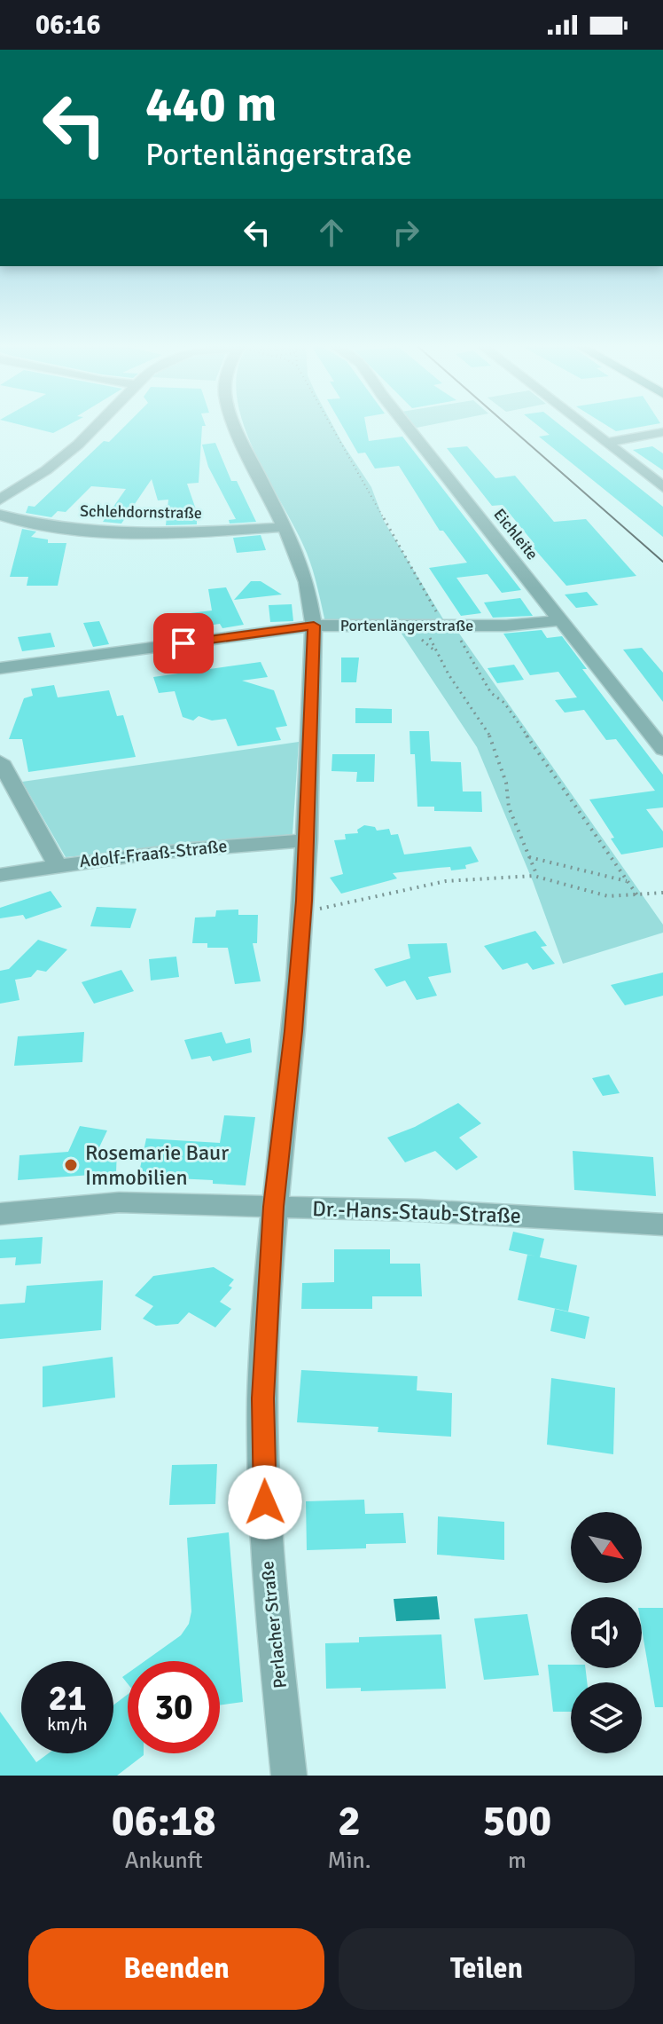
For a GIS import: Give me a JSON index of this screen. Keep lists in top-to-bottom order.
{
  "streets": {
    "street": [
      "Schlehdornstraße",
      "Eichleite",
      "Portenlängerstraße",
      "Adolf-Fraaß-Straße",
      "Dr.-Hans-Staub-Straße",
      "Perlacher Straße"
    ]
  },
  "crossings": [
    ["Schlehdornstraße", "Perlacher Straße"],
    ["Eichleite", "Portenlängerstraße"],
    ["Portenlängerstraße", "Perlacher Straße"],
    ["Adolf-Fraaß-Straße", "Perlacher Straße"],
    ["Dr.-Hans-Staub-Straße", "Perlacher Straße"]
  ],
  "places": ["Rosemarie Baur Immobilien"],
  "north": "bottom right",
  "page": {
    "status": "06:16",
    "turn": ["440 m", "Portenlängerstraße"],
    "speed": "21 km/h",
    "limit": "30",
    "eta": [
      "06:18",
      "Ankunft",
      "2",
      "Min.",
      "500",
      "m"
    ],
    "buttons": ["Beenden", "Teilen"]
  }
}
